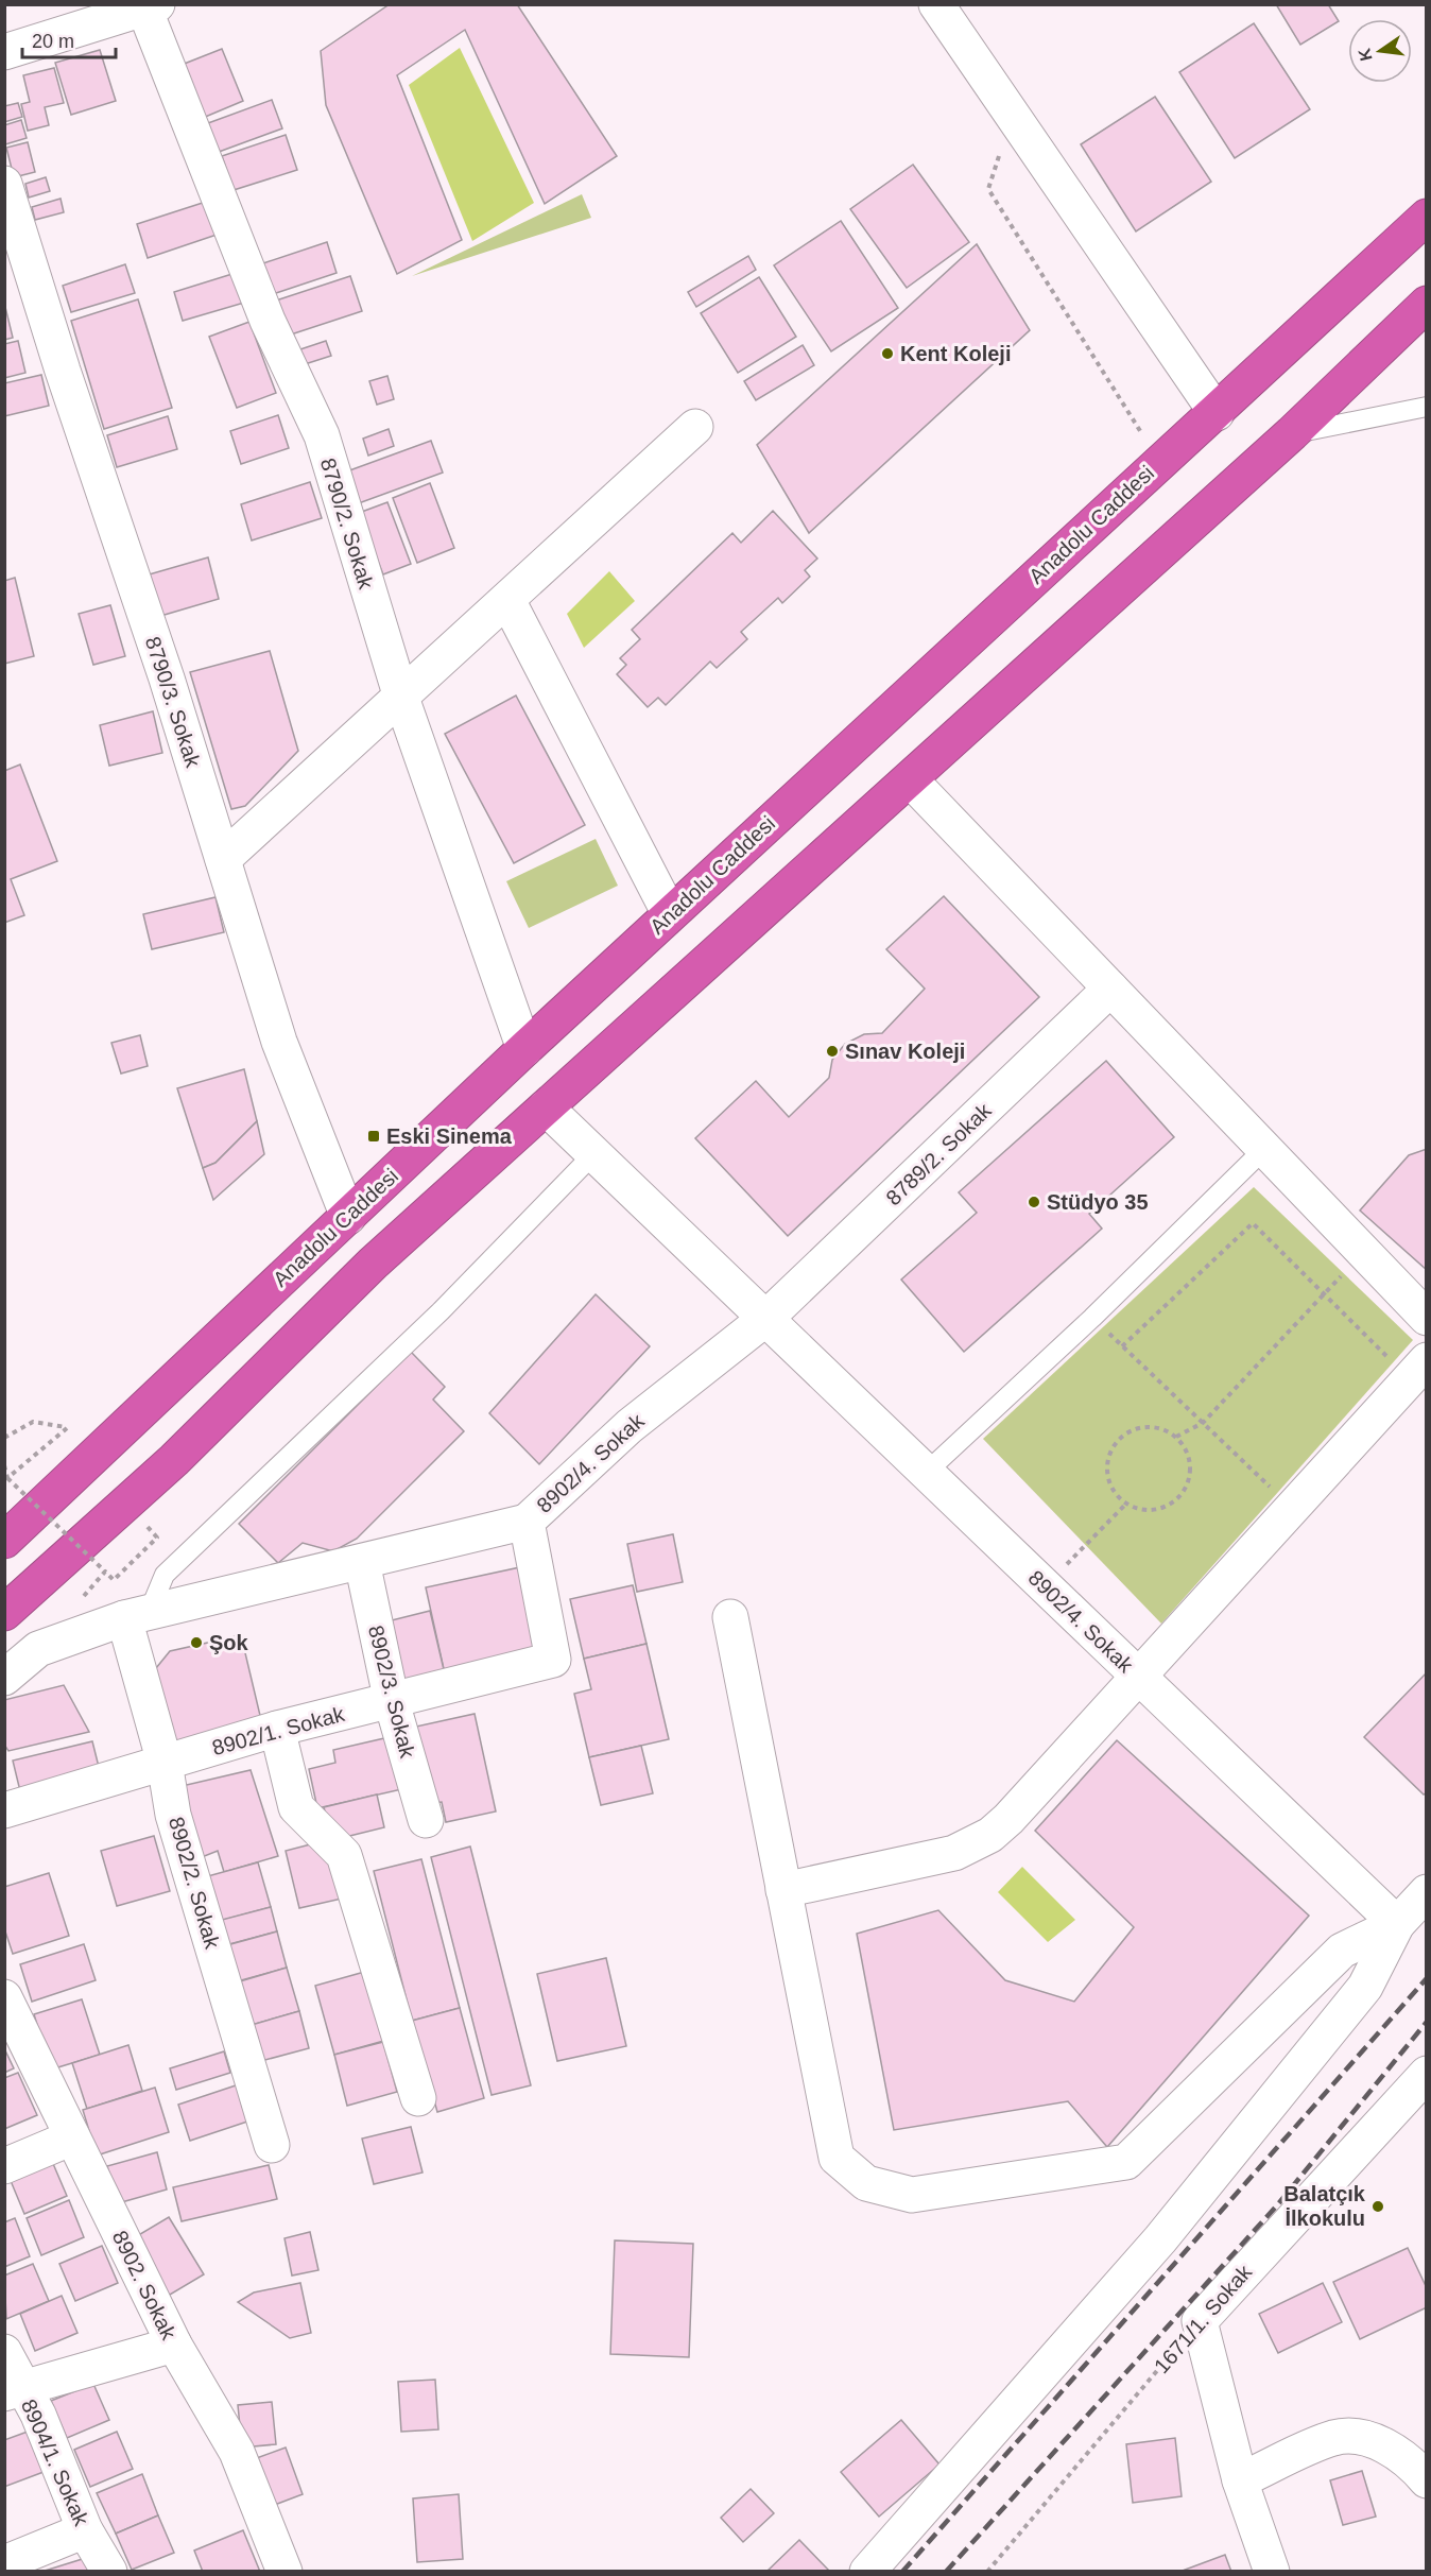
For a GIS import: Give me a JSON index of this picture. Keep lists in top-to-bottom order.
{
  "streets": {
    "highway": ["Anadolu Caddesi"],
    "street": [
      "8790/2. Sokak",
      "8790/3. Sokak",
      "8789/2. Sokak",
      "8902/4. Sokak",
      "8902/3. Sokak",
      "8902/1. Sokak",
      "8902/2. Sokak",
      "8902. Sokak",
      "1671/1. Sokak",
      "8904/1. Sokak"
    ]
  },
  "crossings": [
    ["8790/2. Sokak", "Anadolu Caddesi"],
    ["Anadolu Caddesi", "8790/3. Sokak"],
    ["8789/2. Sokak", "8902/4. Sokak"],
    ["8902/4. Sokak", "8902/1. Sokak"],
    ["8902/3. Sokak", "8902/1. Sokak"],
    ["8902/1. Sokak", "8902/2. Sokak"]
  ],
  "places": {
    "other": [
      "Kent Koleji",
      "Sınav Koleji",
      "Stüdyo 35",
      "Şok",
      "Balatçık İlkokulu"
    ],
    "transit": ["Eski Sinema"]
  },
  "scale_bar": "20 m",
  "north": "left"
}
